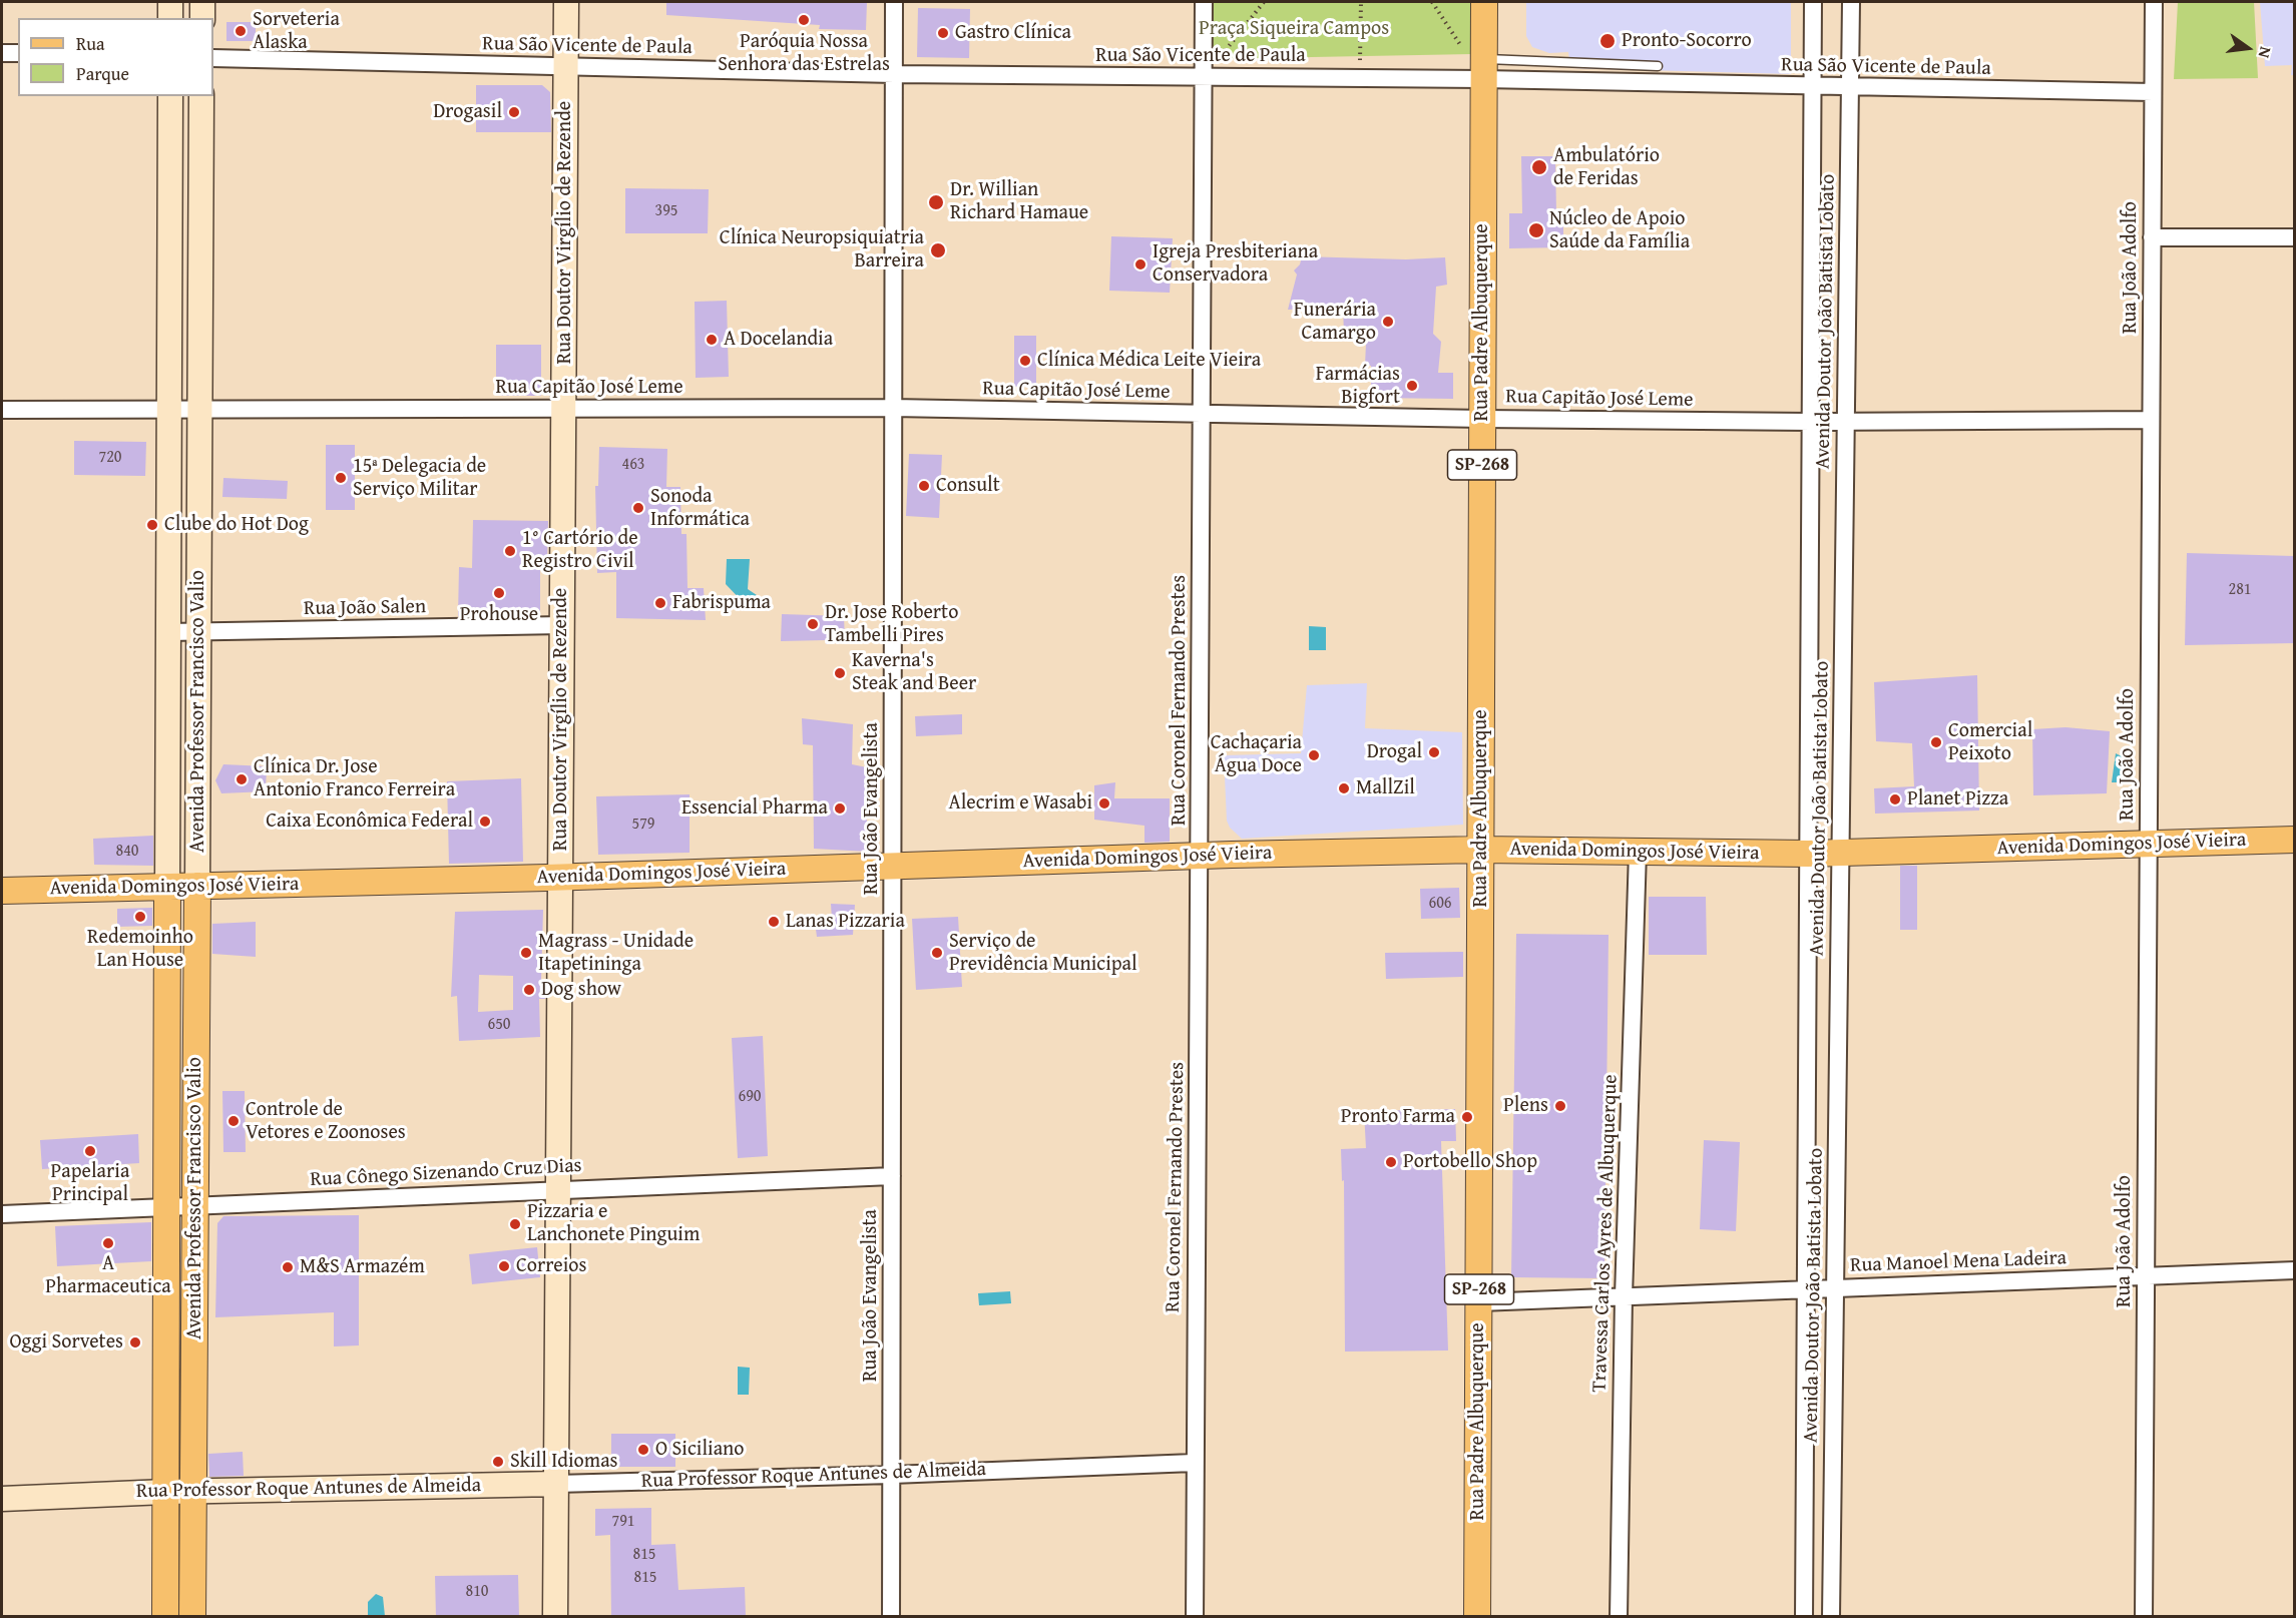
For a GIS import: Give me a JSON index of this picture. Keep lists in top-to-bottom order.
{
  "streets": {
    "main road": [
      "Rua Doutor Virgílio de Rezende",
      "Rua Padre Albuquerque",
      "SP-268",
      "Avenida Professor Francisco Valio",
      "Avenida Domingos José Vieira",
      "Rua Professor Roque Antunes de Almeida"
    ],
    "street": [
      "Rua São Vicente de Paula",
      "Rua João Adolfo",
      "Avenida Doutor João Batista Lobato",
      "Rua Capitão José Leme",
      "Rua João Salen",
      "Rua Coronel Fernando Prestes",
      "Rua João Evangelista",
      "Rua Cônego Sizenando Cruz Dias",
      "Travessa Carlos Ayres de Albuquerque",
      "Rua Manoel Mena Ladeira"
    ]
  },
  "crossings": [
    ["Rua São Vicente de Paula", "Rua Doutor Virgílio de Rezende"],
    ["Rua São Vicente de Paula", "Rua João Adolfo"],
    ["Rua São Vicente de Paula", "Avenida Doutor João Batista Lobato"],
    ["Rua São Vicente de Paula", "Rua Padre Albuquerque"],
    ["Rua São Vicente de Paula", "Rua Coronel Fernando Prestes"],
    ["Rua São Vicente de Paula", "Rua João Evangelista"],
    ["Rua Doutor Virgílio de Rezende", "Rua Capitão José Leme"],
    ["Rua Doutor Virgílio de Rezende", "Rua João Salen"],
    ["Rua Doutor Virgílio de Rezende", "Avenida Domingos José Vieira"],
    ["Rua Doutor Virgílio de Rezende", "Rua Cônego Sizenando Cruz Dias"],
    ["Rua Doutor Virgílio de Rezende", "Rua Professor Roque Antunes de Almeida"],
    ["Rua João Adolfo", "Rua Capitão José Leme"],
    ["Rua João Adolfo", "Avenida Domingos José Vieira"],
    ["Rua João Adolfo", "Rua Manoel Mena Ladeira"],
    ["Avenida Doutor João Batista Lobato", "Rua Capitão José Leme"],
    ["Avenida Doutor João Batista Lobato", "Avenida Domingos José Vieira"],
    ["Avenida Doutor João Batista Lobato", "Rua Manoel Mena Ladeira"],
    ["Rua Padre Albuquerque", "Rua Capitão José Leme"],
    ["Rua Padre Albuquerque", "Avenida Domingos José Vieira"],
    ["Rua Padre Albuquerque", "Rua Manoel Mena Ladeira"],
    ["Rua Capitão José Leme", "Rua Coronel Fernando Prestes"],
    ["Rua Capitão José Leme", "Avenida Professor Francisco Valio"],
    ["Rua Capitão José Leme", "Rua João Evangelista"],
    ["Rua João Salen", "Avenida Professor Francisco Valio"],
    ["Rua Coronel Fernando Prestes", "Avenida Domingos José Vieira"],
    ["Rua Coronel Fernando Prestes", "Rua Professor Roque Antunes de Almeida"],
    ["Avenida Professor Francisco Valio", "Avenida Domingos José Vieira"],
    ["Avenida Professor Francisco Valio", "Rua Cônego Sizenando Cruz Dias"],
    ["Avenida Professor Francisco Valio", "Rua Professor Roque Antunes de Almeida"],
    ["Rua João Evangelista", "Avenida Domingos José Vieira"],
    ["Rua João Evangelista", "Rua Cônego Sizenando Cruz Dias"],
    ["Rua João Evangelista", "Rua Professor Roque Antunes de Almeida"],
    ["Avenida Domingos José Vieira", "Travessa Carlos Ayres de Albuquerque"],
    ["Travessa Carlos Ayres de Albuquerque", "Rua Manoel Mena Ladeira"]
  ],
  "parks": ["Praça Siqueira Campos"],
  "places": [
    "Paróquia Nossa Senhora das Estrelas",
    "Sorveteria Alaska",
    "Gastro Clínica",
    "Pronto-Socorro",
    "Drogasil",
    "Ambulatório de Feridas",
    "Dr. Willian Richard Hamaue",
    "Núcleo de Apoio Saúde da Família",
    "Clínica Neuropsiquiatria Barreira",
    "Igreja Presbiteriana Conservadora",
    "Funerária Camargo",
    "A Docelandia",
    "Clínica Médica Leite Vieira",
    "Farmácias Bigfort",
    "15ª Delegacia de Serviço Militar",
    "Consult",
    "Sonoda Informática",
    "Clube do Hot Dog",
    "1° Cartório de Registro Civil",
    "Prohouse",
    "Fabrispuma",
    "Dr. Jose Roberto Tambelli Pires",
    "Kaverna's Steak and Beer",
    "Comercial Peixoto",
    "Drogal",
    "Cachaçaria Água Doce",
    "Clínica Dr. Jose Antonio Franco Ferreira",
    "MallZil",
    "Planet Pizza",
    "Alecrim e Wasabi",
    "Essencial Pharma",
    "Caixa Econômica Federal",
    "Redemoinho Lan House",
    "Lanas Pizzaria",
    "Magrass - Unidade Itapetininga",
    "Serviço de Previdência Municipal",
    "Dog show",
    "Plens",
    "Pronto Farma",
    "Controle de Vetores e Zoonoses",
    "Papelaria Principal",
    "Portobello Shop",
    "Pizzaria e Lanchonete Pinguim",
    "A Pharmaceutica",
    "Correios",
    "M&S Armazém",
    "Oggi Sorvetes",
    "O Siciliano",
    "Skill Idiomas"
  ],
  "house_numbers": [
    "395",
    "720",
    "463",
    "281",
    "579",
    "840",
    "606",
    "650",
    "690",
    "791",
    "815",
    "815",
    "810"
  ],
  "legend": ["Rua", "Parque"],
  "north": "right"
}
